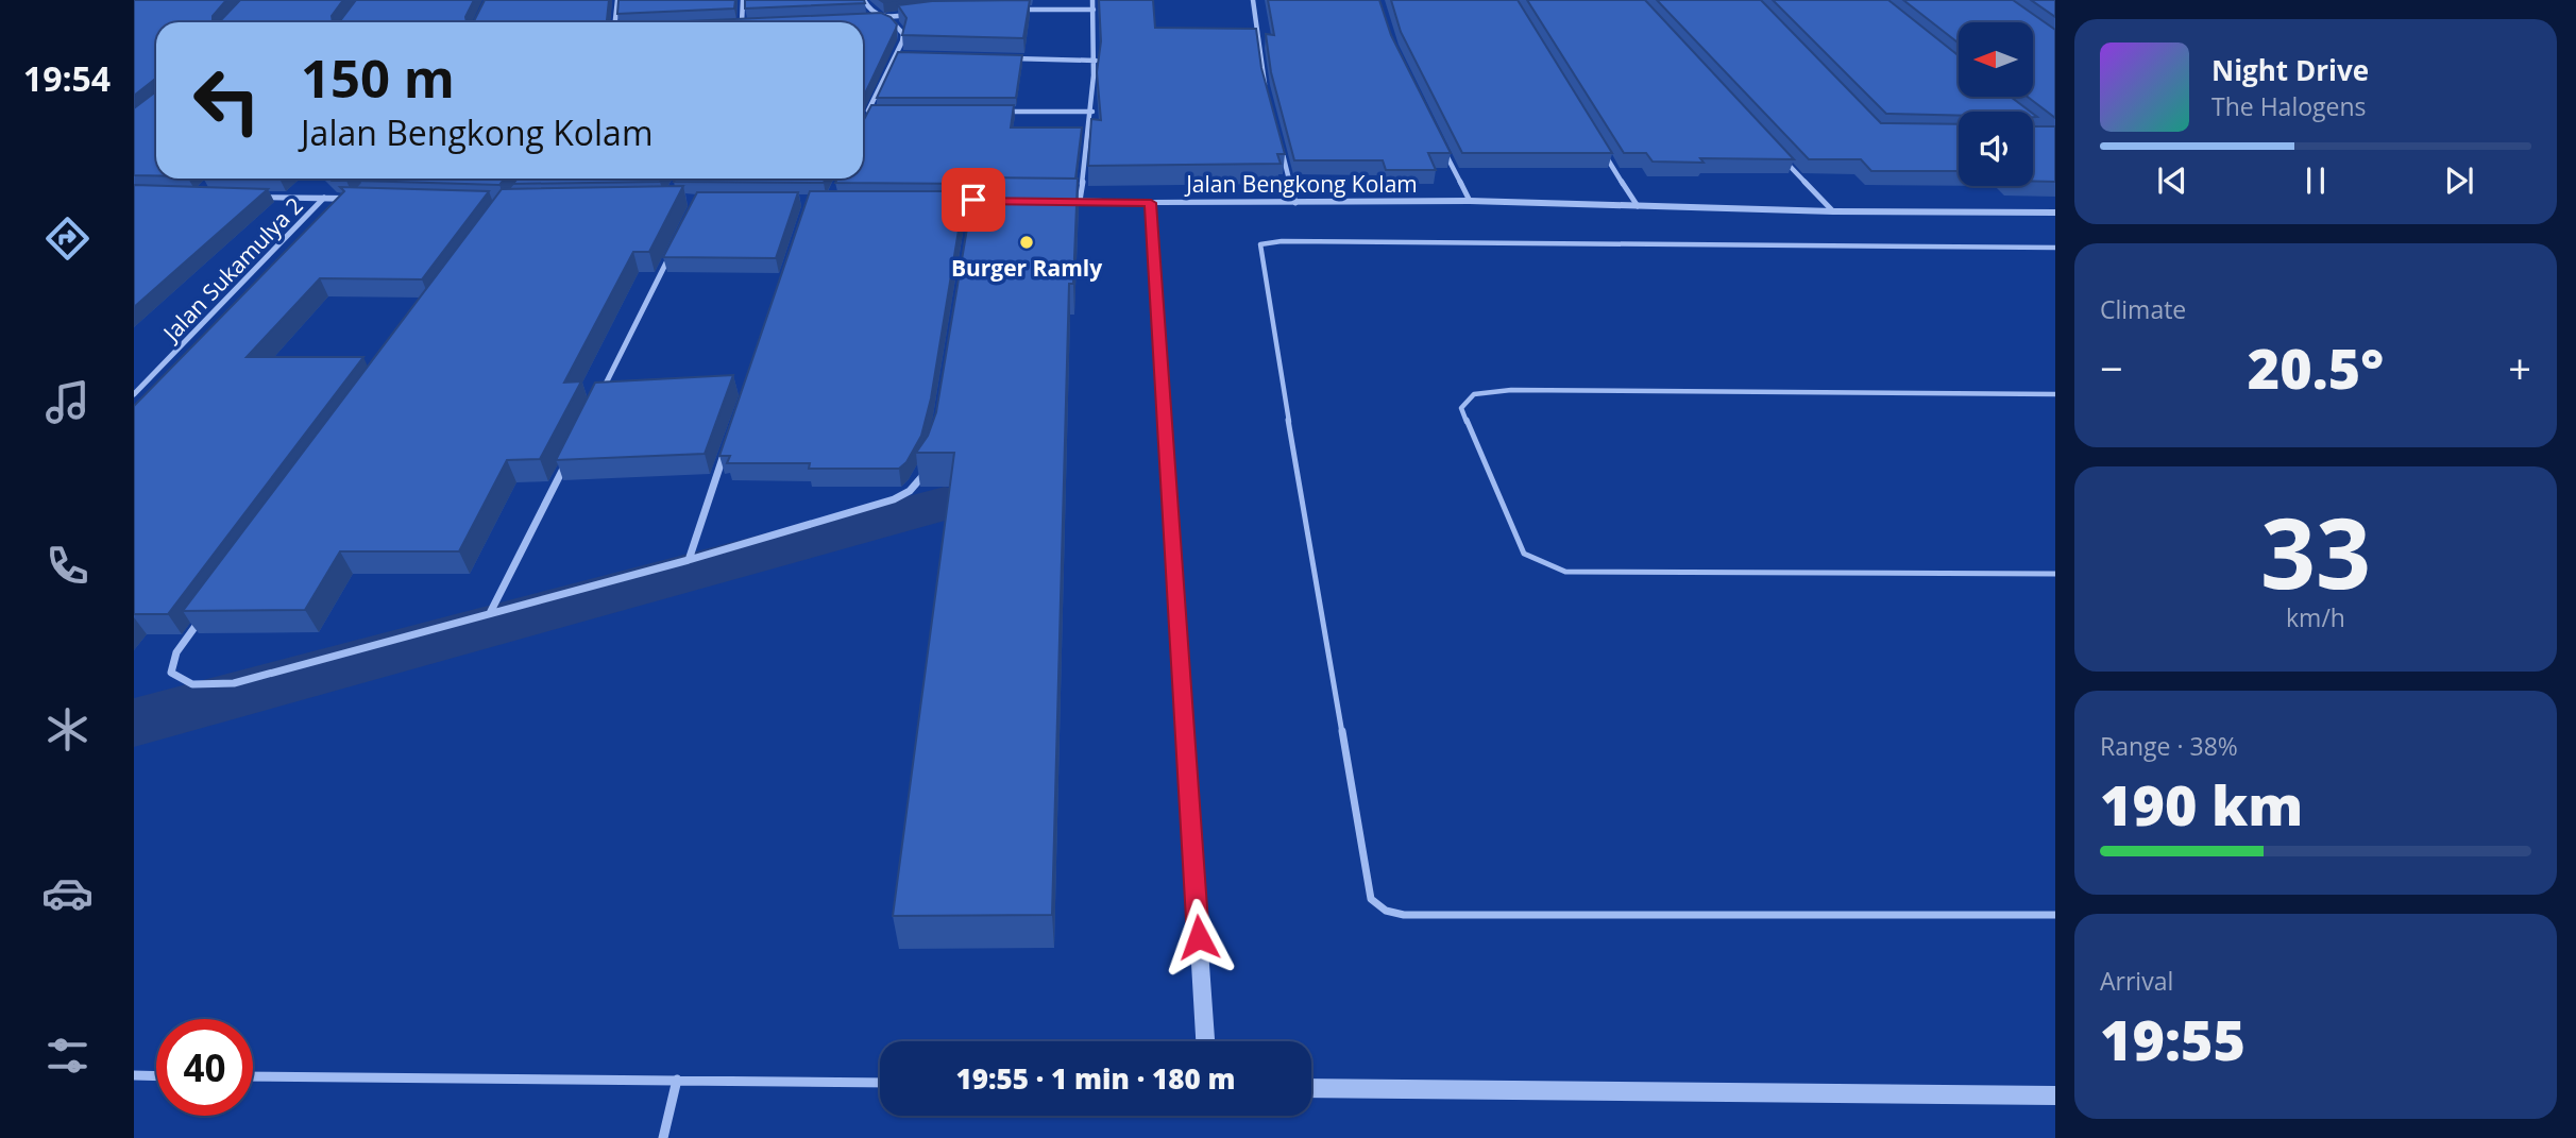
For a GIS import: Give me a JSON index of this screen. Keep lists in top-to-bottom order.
{
  "streets": {
    "street": ["Jalan Bengkong Kolam", "Jalan Sukamulya 2"]
  },
  "places": ["Burger Ramly"],
  "north": "left",
  "page": {
    "tabs": "19:54",
    "turn": ["150 m", "Jalan Bengkong Kolam"],
    "song": ["Night Drive", "The Halogens"],
    "tile": [
      "Climate",
      ["33", "km/h"],
      ["Range · 38%", "190 km"],
      ["Arrival", "19:55"]
    ],
    "heat": ["−", "20.5°", "+"],
    "limit": "40",
    "trip": "19:55 · 1 min · 180 m"
  }
}
